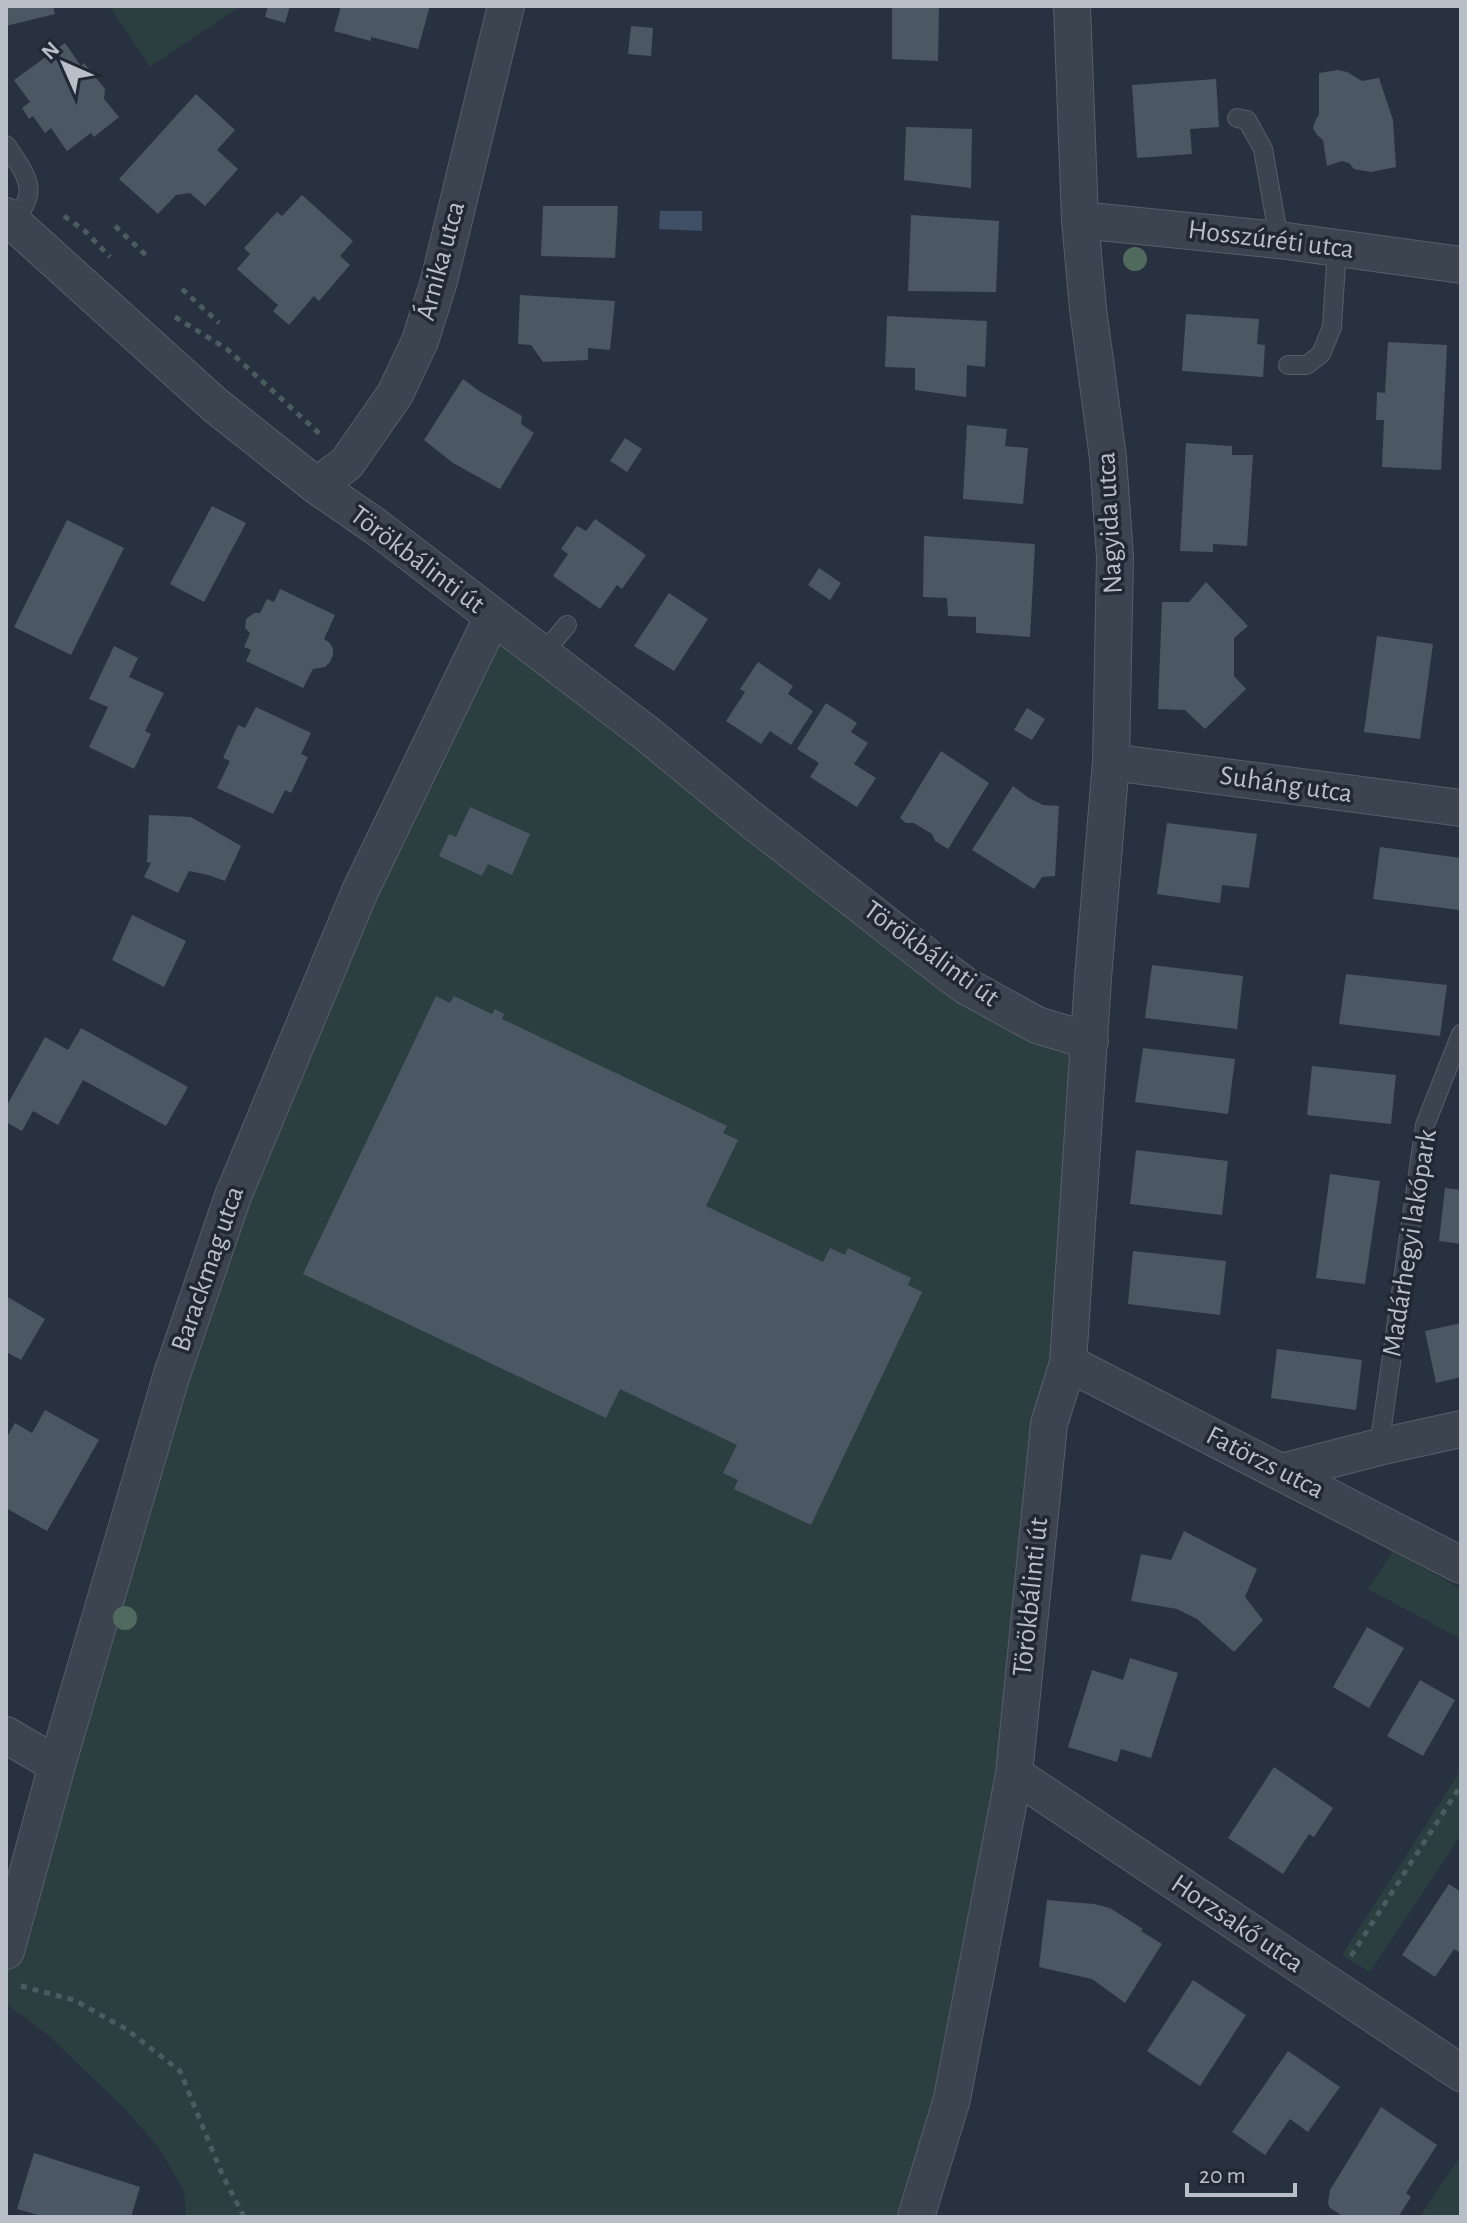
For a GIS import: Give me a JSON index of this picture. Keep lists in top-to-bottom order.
{
  "streets": {
    "street": [
      "Hosszúréti utca",
      "Árnika utca",
      "Nagyida utca",
      "Törökbálinti út",
      "Suháng utca",
      "Barackmag utca",
      "Fatörzs utca",
      "Horzsakő utca"
    ],
    "lane": ["Madárhegyi lakópark"]
  },
  "crossings": [
    ["Hosszúréti utca", "Nagyida utca"],
    ["Árnika utca", "Törökbálinti út"],
    ["Nagyida utca", "Törökbálinti út"],
    ["Nagyida utca", "Suháng utca"],
    ["Törökbálinti út", "Barackmag utca"],
    ["Törökbálinti út", "Fatörzs utca"],
    ["Törökbálinti út", "Horzsakő utca"]
  ],
  "scale_bar": "20 m",
  "north": "top left"
}
